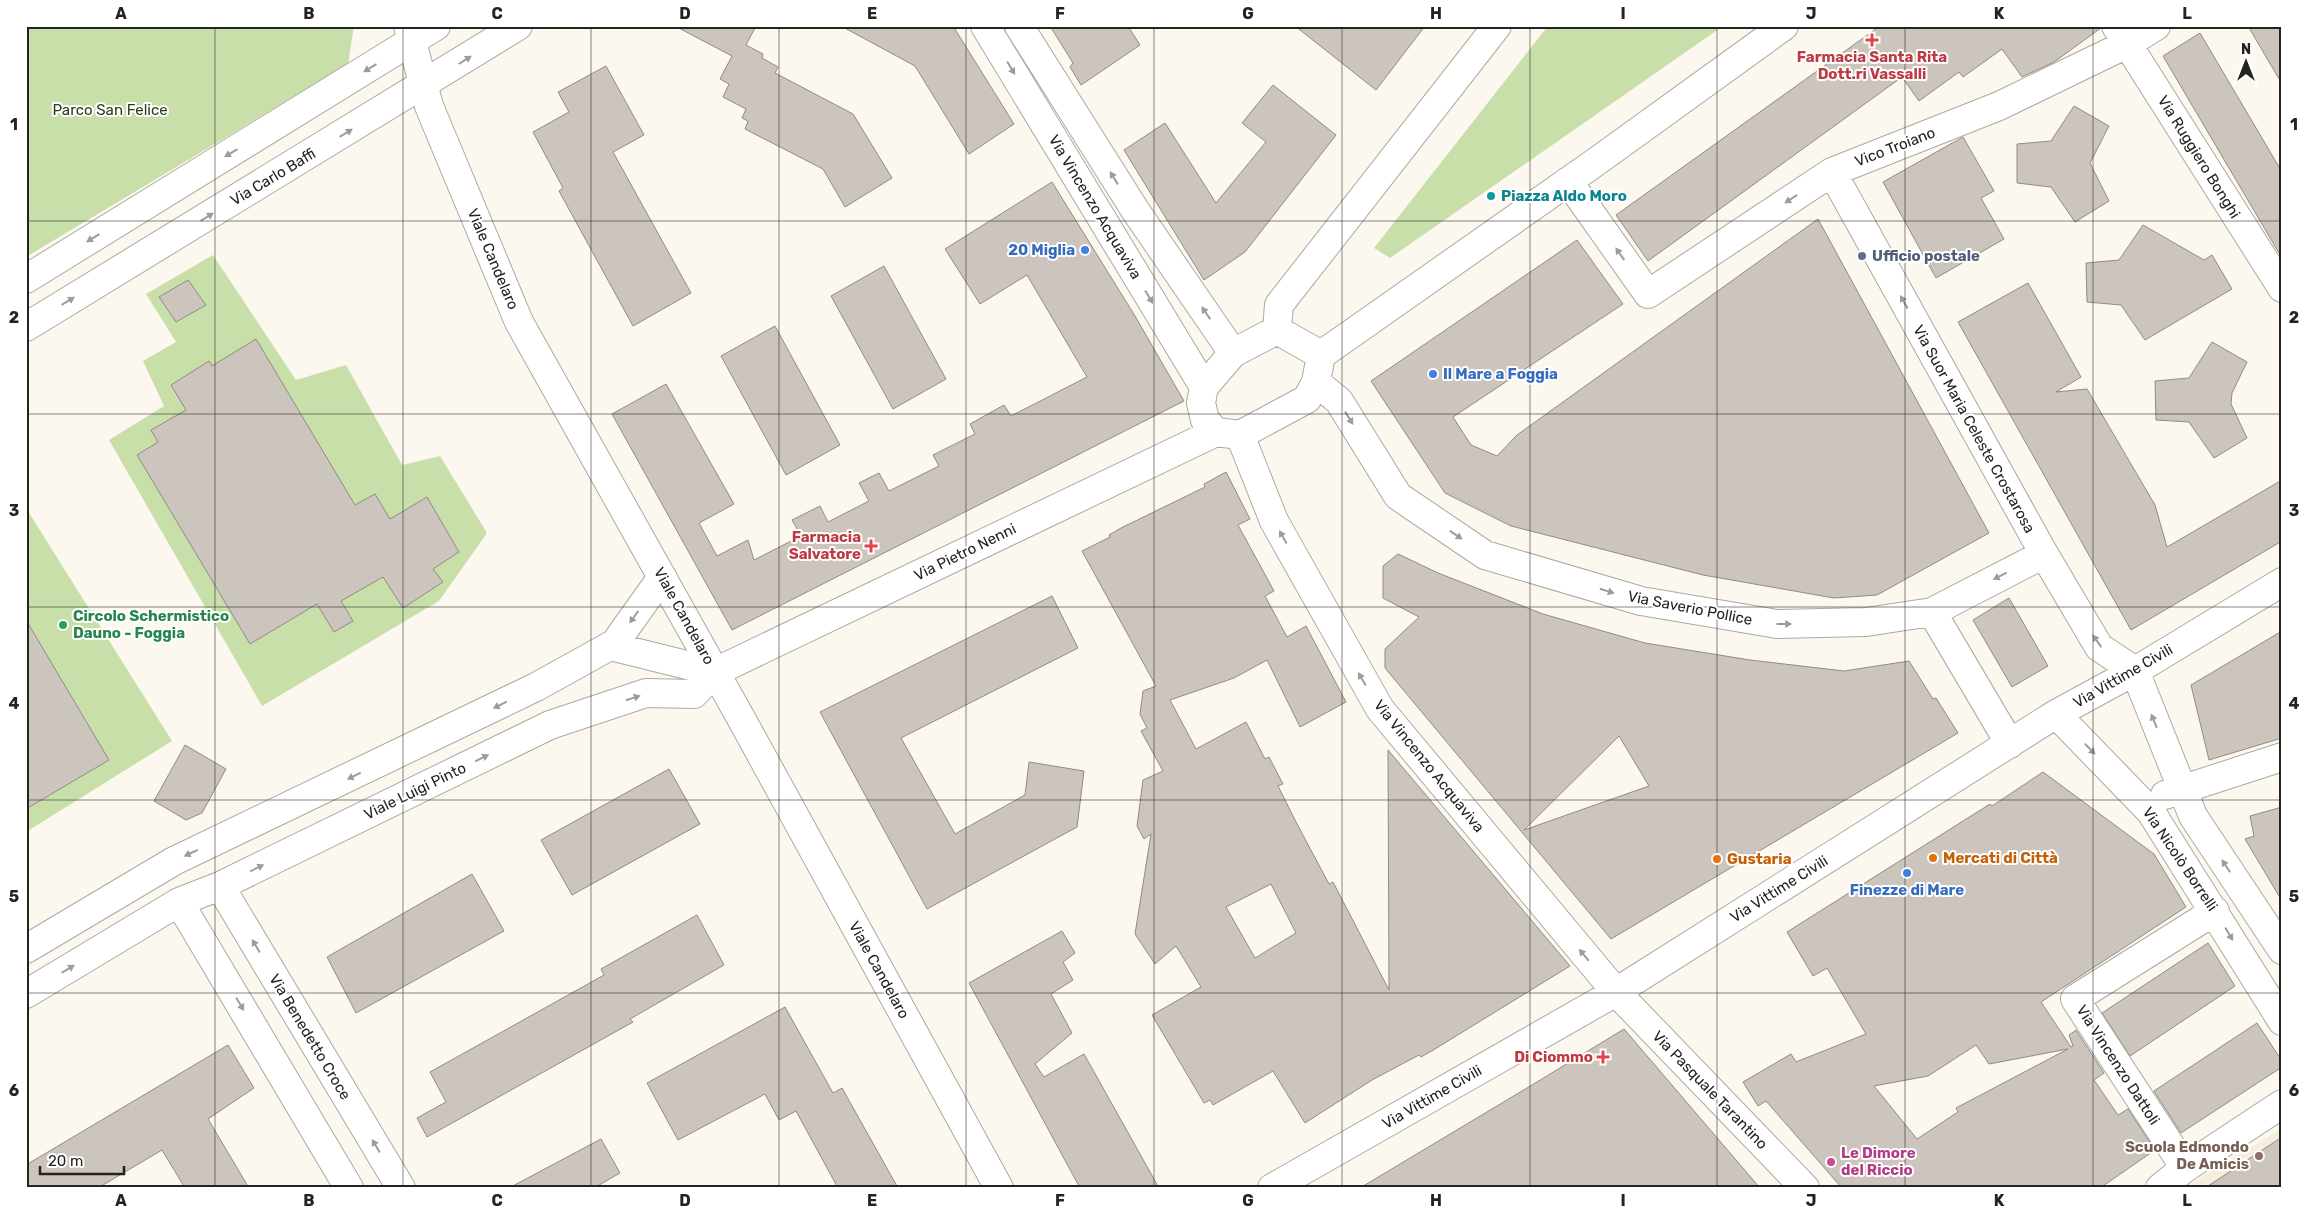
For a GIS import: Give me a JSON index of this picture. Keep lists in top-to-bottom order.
{
  "streets": {
    "street": [
      "Vico Troiano",
      "Via Ruggiero Bonghi",
      "Via Carlo Baffi",
      "Via Vincenzo Acquaviva",
      "Viale Candelaro",
      "Via Suor Maria Celeste Crostarosa",
      "Via Pietro Nenni",
      "Via Saverio Pollice",
      "Via Vittime Civili",
      "Viale Luigi Pinto",
      "Via Nicolò Borrelli",
      "Via Benedetto Croce",
      "Via Vincenzo Dattoli",
      "Via Pasquale Tarantino"
    ]
  },
  "crossings": [
    ["Vico Troiano", "Via Ruggiero Bonghi"],
    ["Vico Troiano", "Via Suor Maria Celeste Crostarosa"],
    ["Via Carlo Baffi", "Viale Candelaro"],
    ["Via Vincenzo Acquaviva", "Via Pietro Nenni"],
    ["Via Vincenzo Acquaviva", "Via Vittime Civili"],
    ["Via Vincenzo Acquaviva", "Via Pasquale Tarantino"],
    ["Viale Candelaro", "Via Pietro Nenni"],
    ["Viale Candelaro", "Viale Luigi Pinto"],
    ["Via Suor Maria Celeste Crostarosa", "Via Saverio Pollice"],
    ["Via Suor Maria Celeste Crostarosa", "Via Vittime Civili"],
    ["Via Pietro Nenni", "Viale Luigi Pinto"],
    ["Via Vittime Civili", "Via Nicolò Borrelli"],
    ["Via Vittime Civili", "Via Pasquale Tarantino"],
    ["Viale Luigi Pinto", "Via Benedetto Croce"],
    ["Via Nicolò Borrelli", "Via Vincenzo Dattoli"]
  ],
  "one_way": ["Via Suor Maria Celeste Crostarosa"],
  "parks": ["Parco San Felice"],
  "places": {
    "health": ["Farmacia Santa Rita Dott.ri Vassalli", "Farmacia Salvatore", "Di Ciommo"],
    "other": [
      "Piazza Aldo Moro",
      "20 Miglia",
      "Ufficio postale",
      "Il Mare a Foggia",
      "Circolo Schermistico Dauno - Foggia",
      "Mercati di Città",
      "Gustaria",
      "Finezze di Mare",
      "Scuola Edmondo De Amicis",
      "Le Dimore del Riccio"
    ]
  },
  "scale_bar": "20 m",
  "north": "top",
  "grid": {
    "columns": [
      "A",
      "B",
      "C",
      "D",
      "E",
      "F",
      "G",
      "H",
      "I",
      "J",
      "K",
      "L"
    ],
    "rows": [
      "1",
      "2",
      "3",
      "4",
      "5",
      "6"
    ]
  }
}
